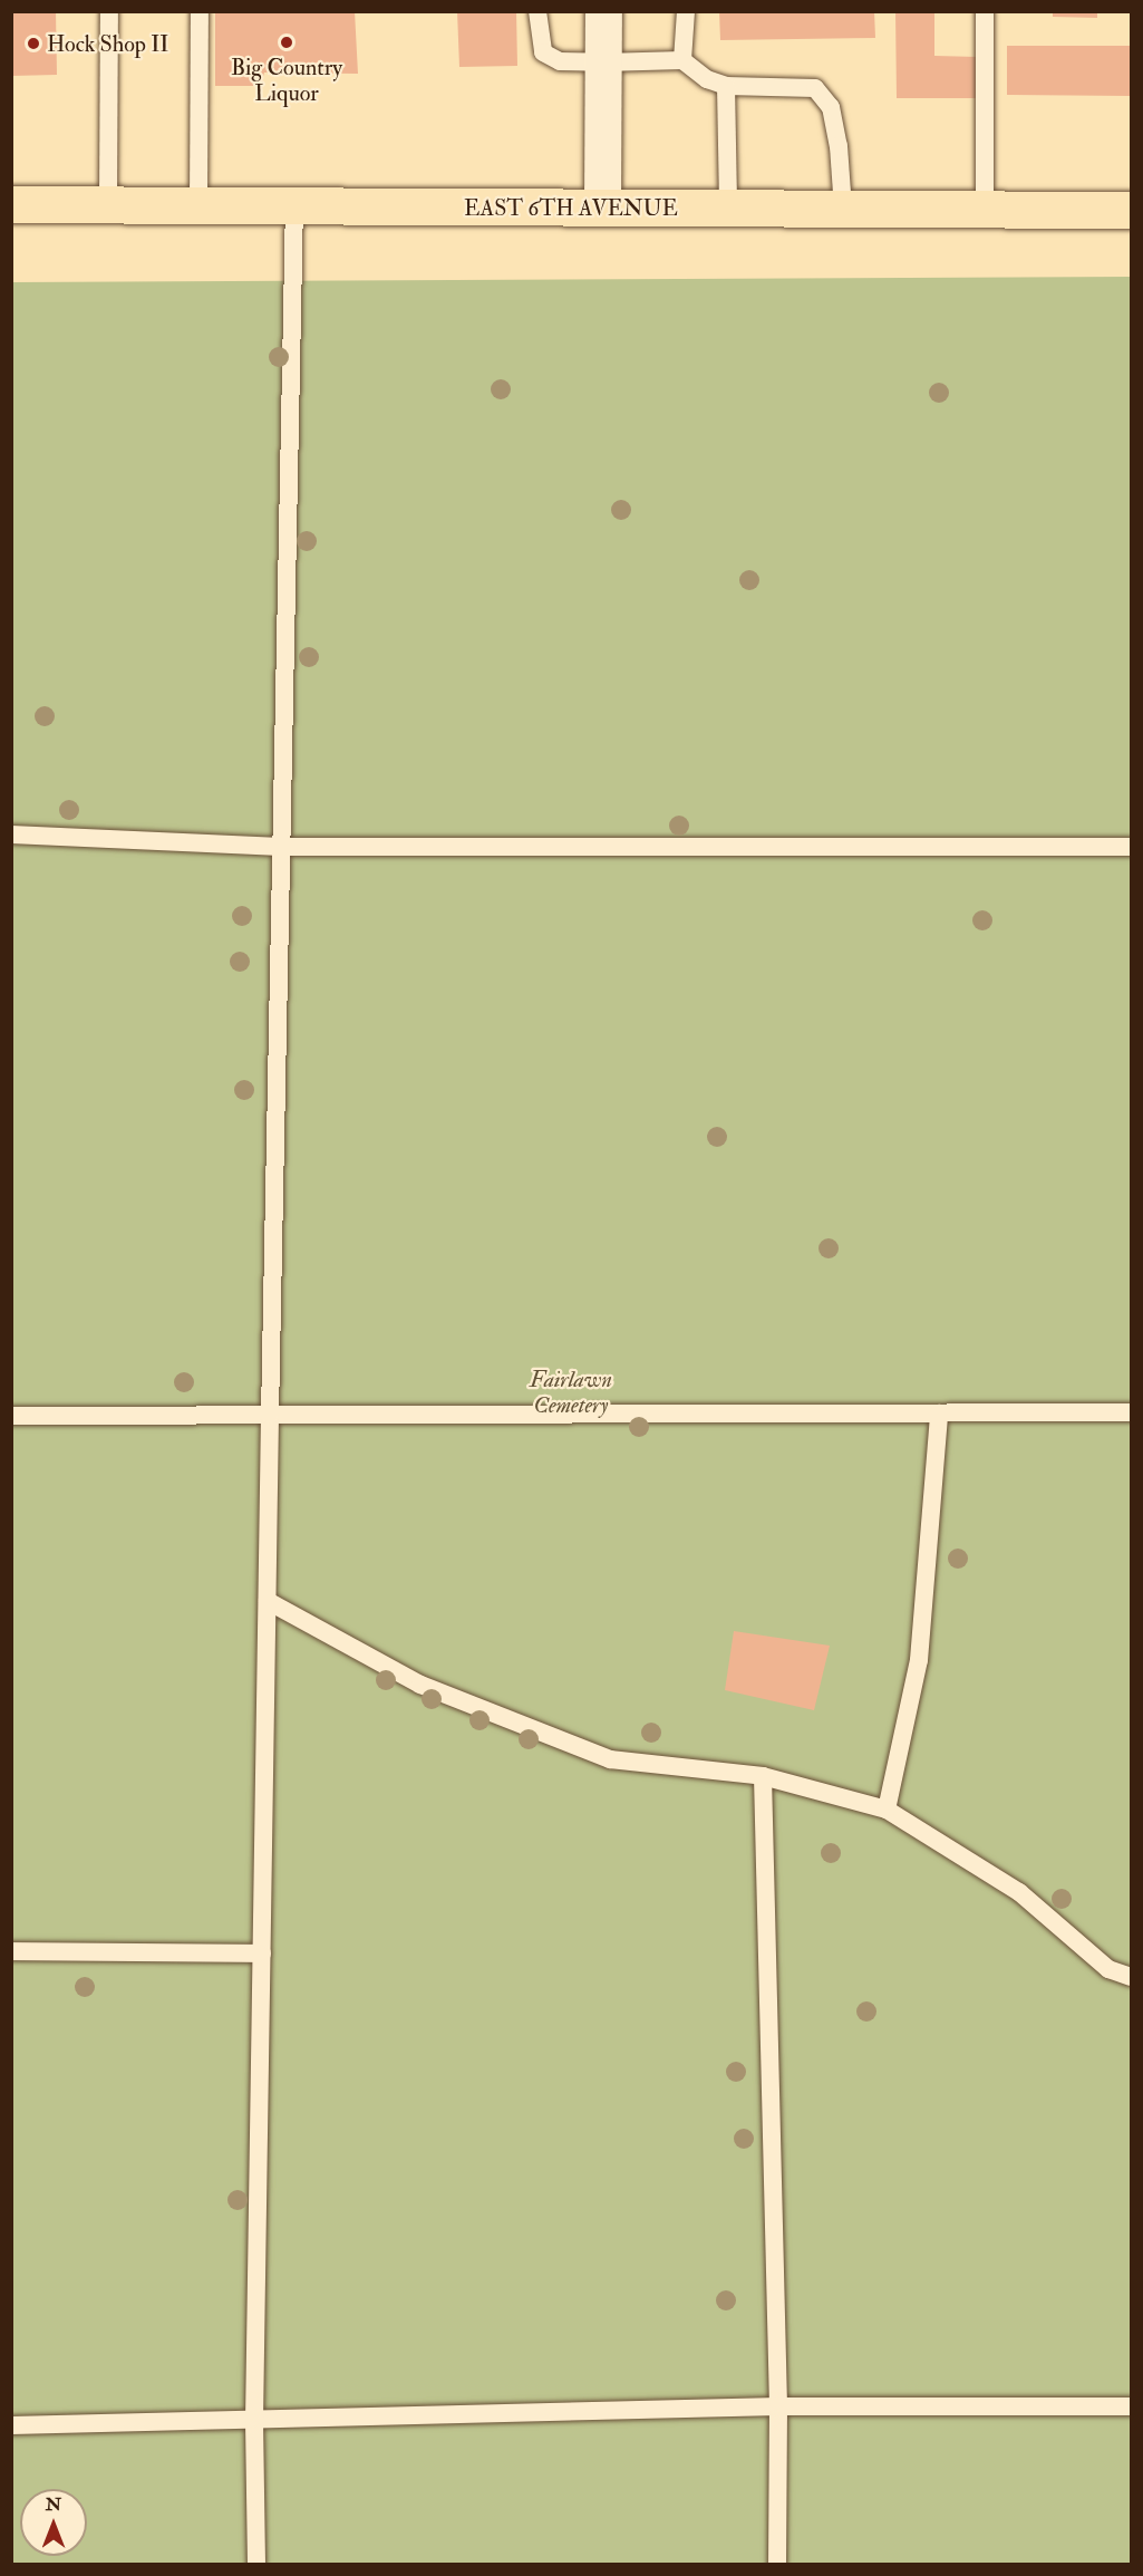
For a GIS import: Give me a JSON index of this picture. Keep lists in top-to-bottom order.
{
  "streets": {
    "main road": ["EAST 6TH AVENUE"]
  },
  "parks": ["Fairlawn Cemetery"],
  "places": ["Big Country Liquor", "Hock Shop II"],
  "north": "top"
}
